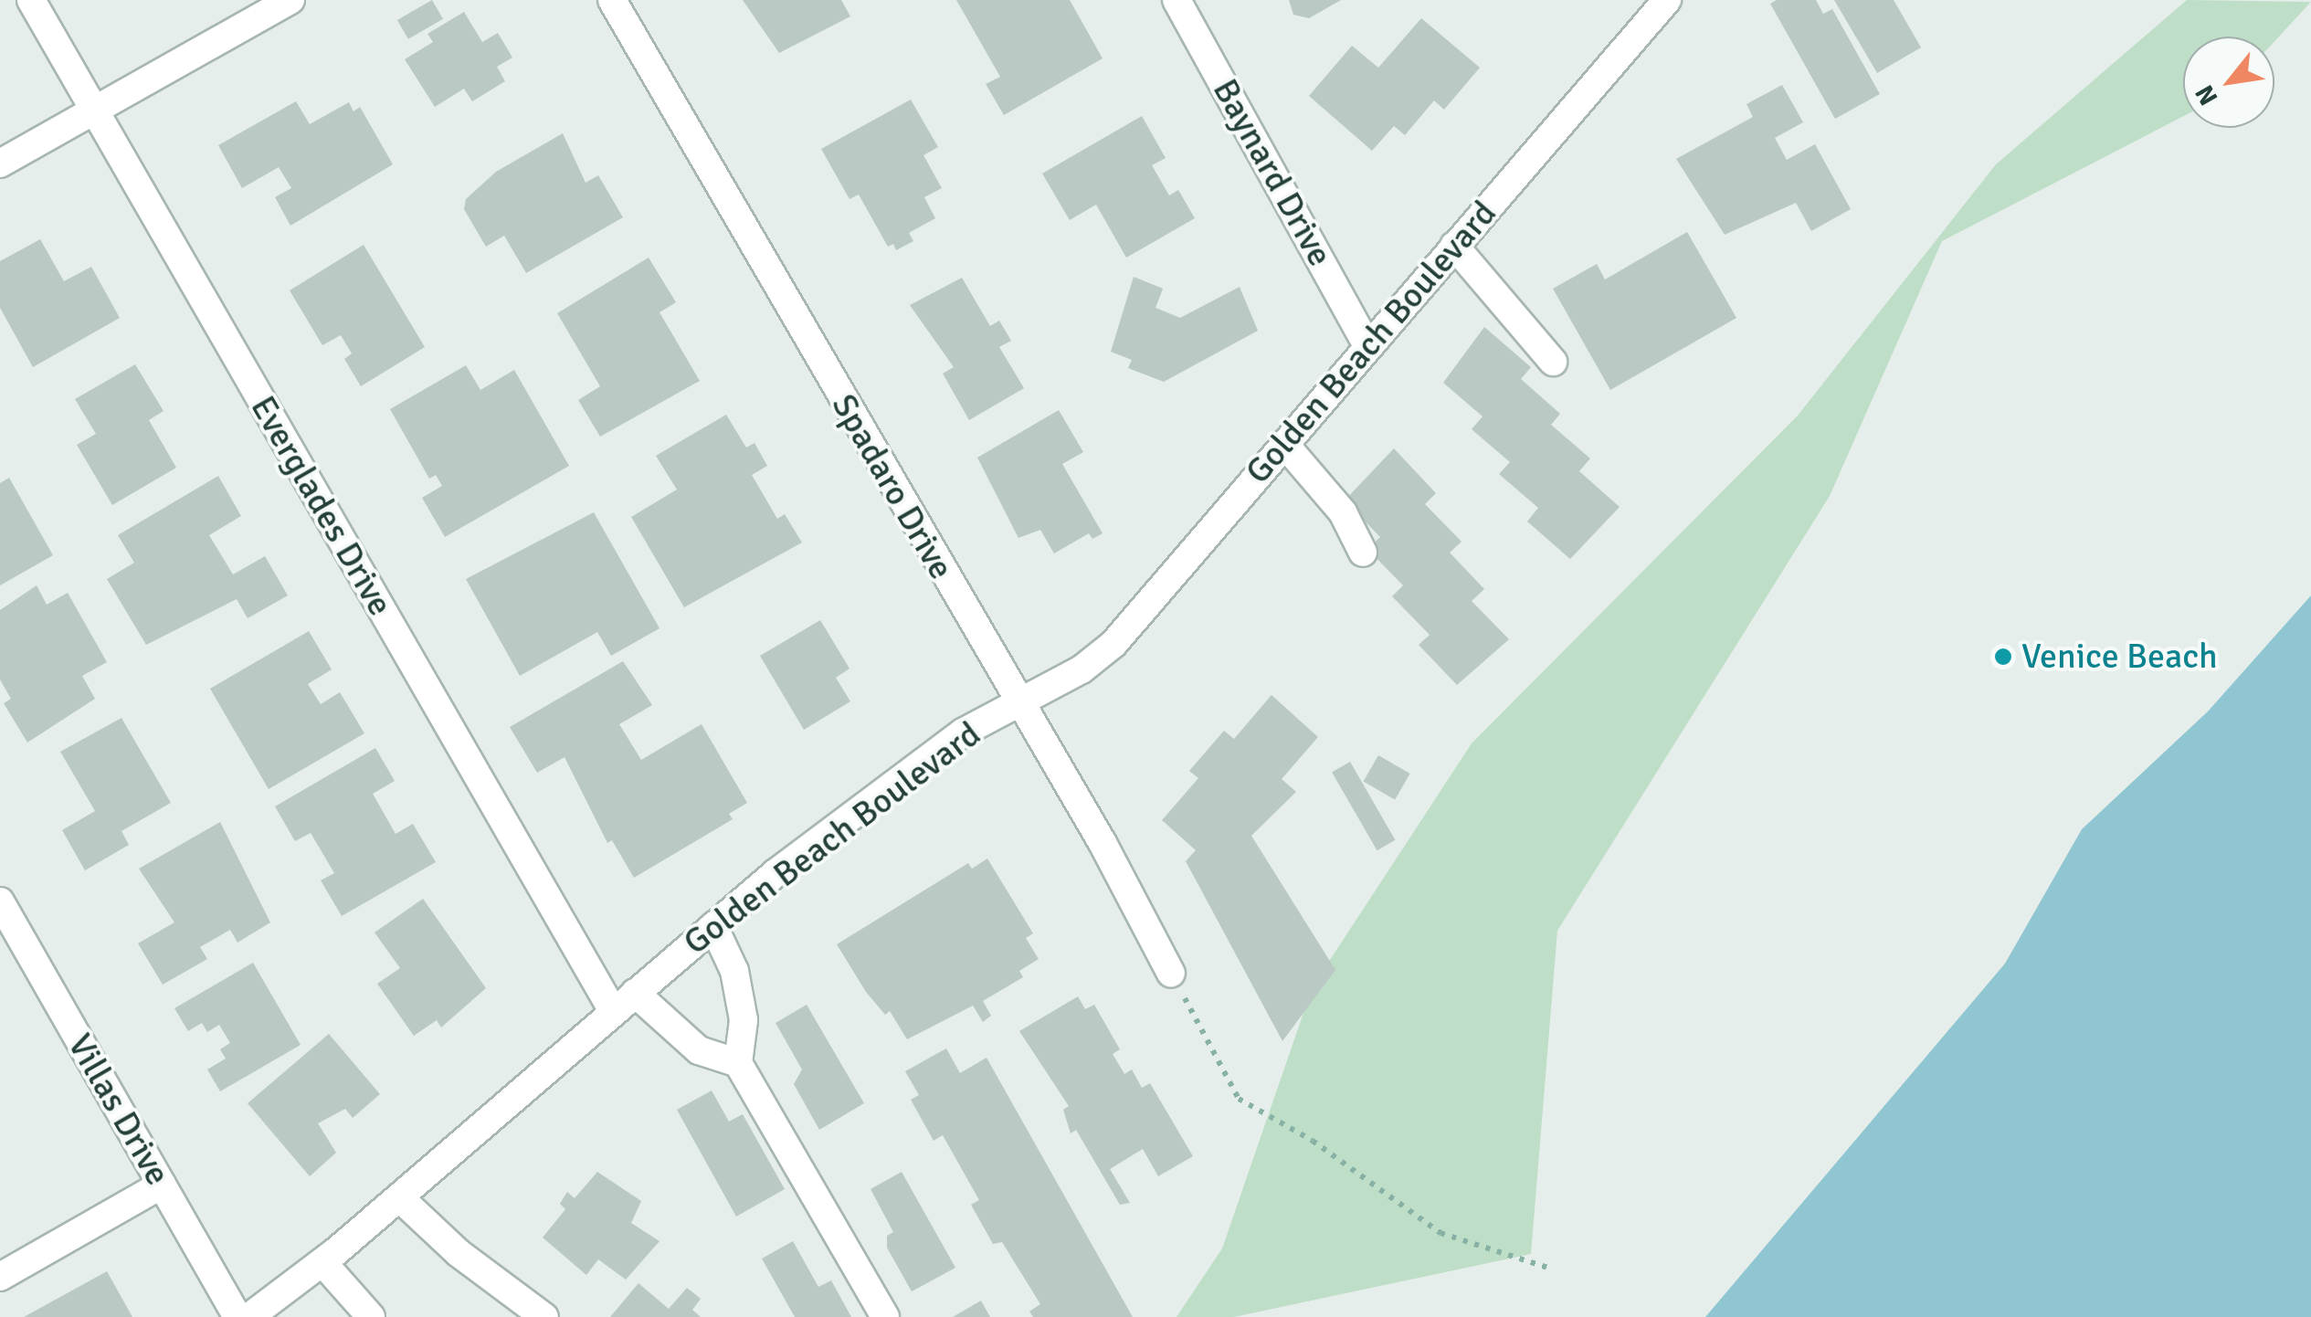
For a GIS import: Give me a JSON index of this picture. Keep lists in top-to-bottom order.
{
  "streets": {
    "street": [
      "Baynard Drive",
      "Golden Beach Boulevard",
      "Spadaro Drive",
      "Everglades Drive",
      "Villas Drive"
    ]
  },
  "crossings": [
    ["Baynard Drive", "Golden Beach Boulevard"],
    ["Golden Beach Boulevard", "Spadaro Drive"],
    ["Golden Beach Boulevard", "Everglades Drive"],
    ["Golden Beach Boulevard", "Villas Drive"]
  ],
  "places": ["Venice Beach"],
  "north": "bottom left"
}
